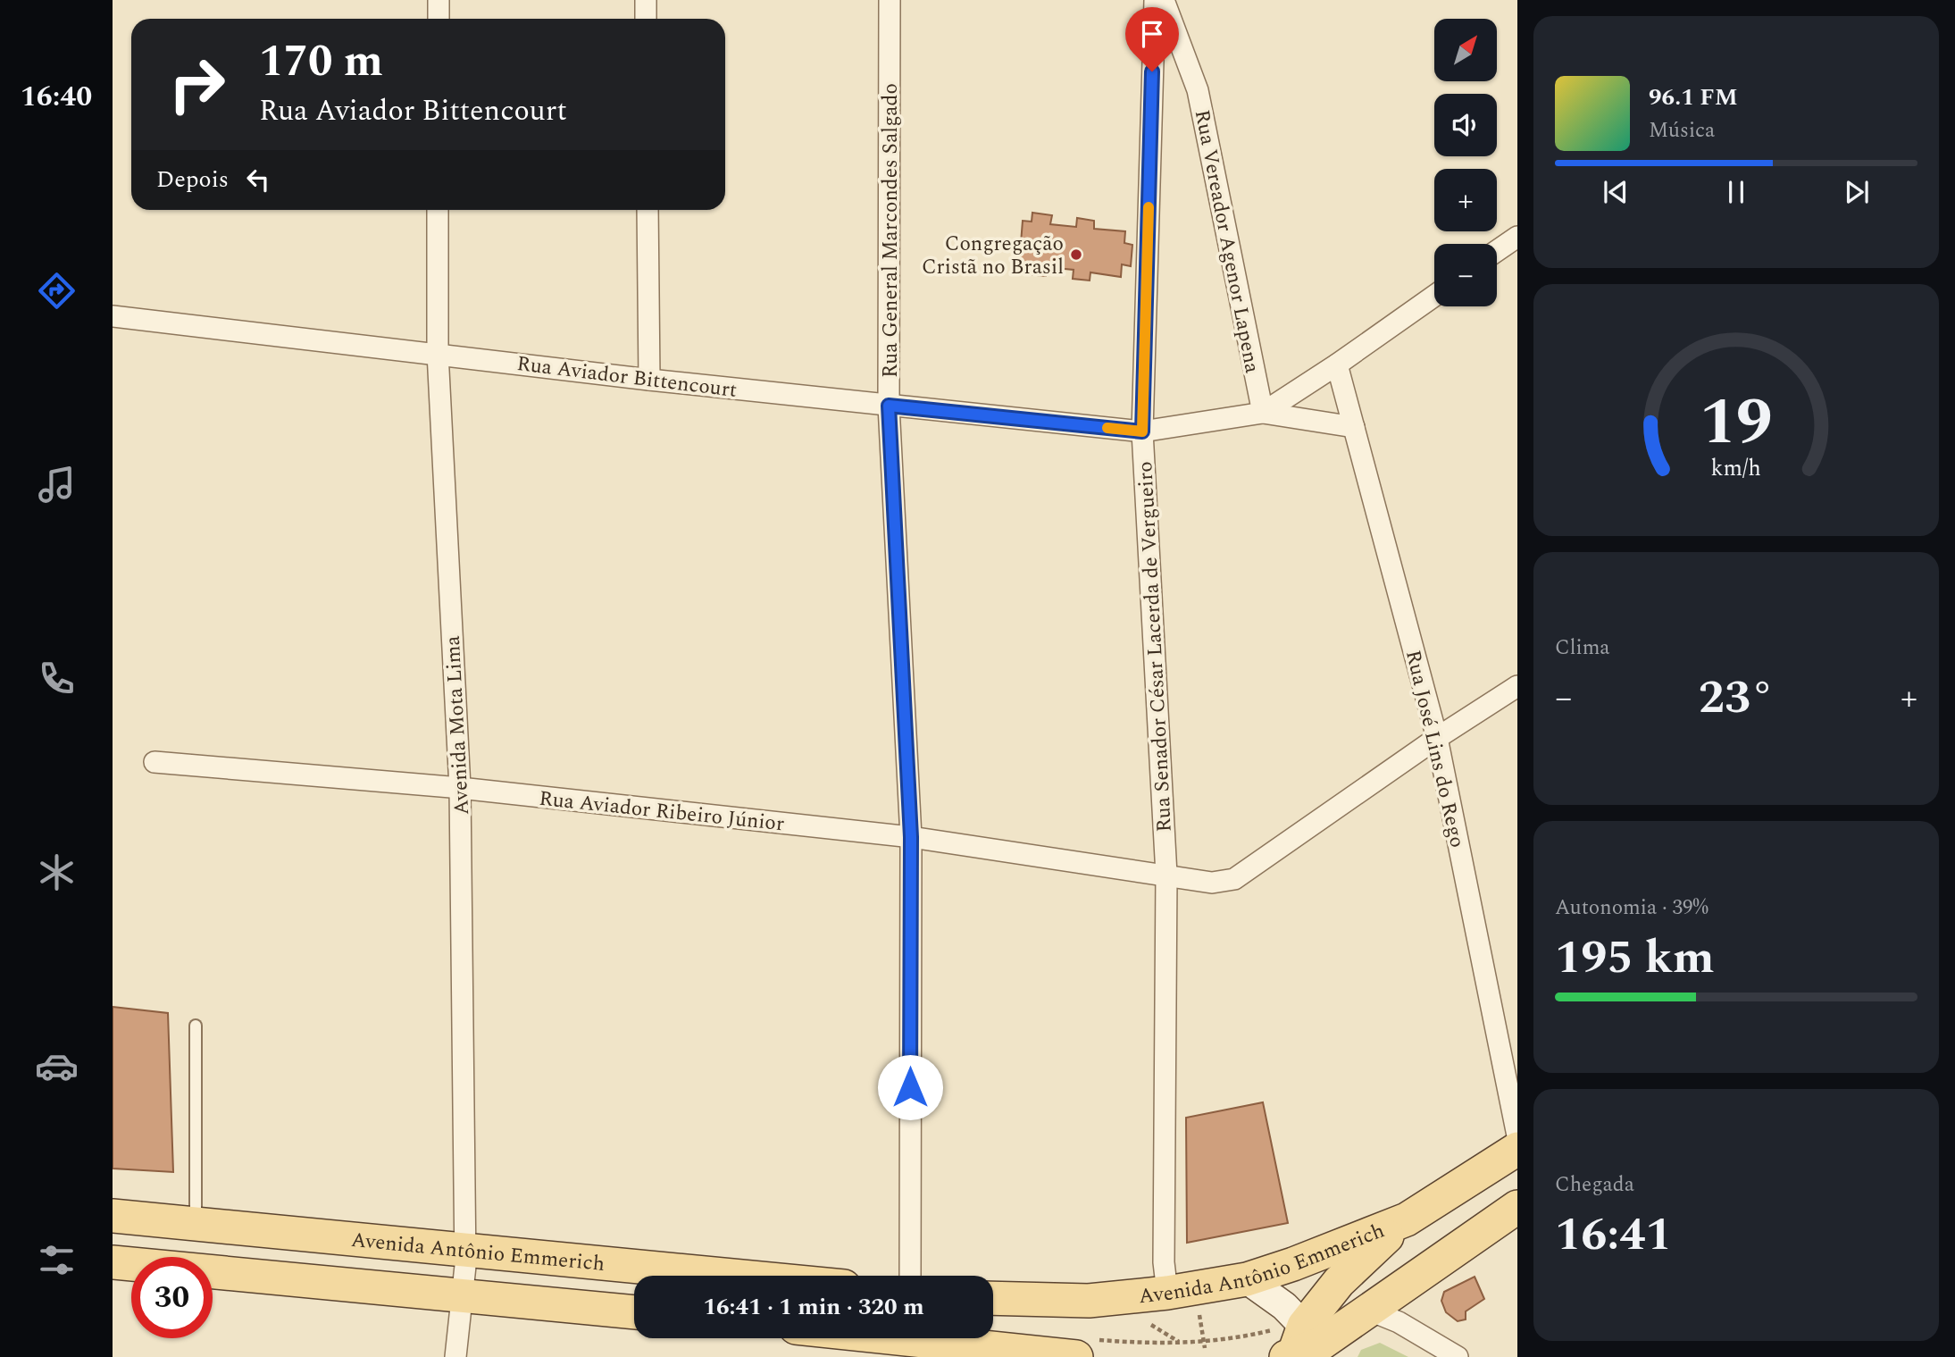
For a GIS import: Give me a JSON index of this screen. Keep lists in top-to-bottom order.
{
  "streets": {
    "main road": ["Avenida Antônio Emmerich"],
    "street": [
      "Rua General Marcondes Salgado",
      "Rua Vereador Agenor Lapena",
      "Rua Aviador Bittencourt",
      "Rua Senador César Lacerda de Vergueiro",
      "Avenida Mota Lima",
      "Rua José Lins do Rego",
      "Rua Aviador Ribeiro Júnior"
    ]
  },
  "crossings": [
    ["Rua General Marcondes Salgado", "Rua Aviador Bittencourt"],
    ["Rua General Marcondes Salgado", "Rua Aviador Ribeiro Júnior"],
    ["Rua Vereador Agenor Lapena", "Rua Aviador Bittencourt"],
    ["Rua Aviador Bittencourt", "Rua Senador César Lacerda de Vergueiro"],
    ["Rua Aviador Bittencourt", "Avenida Mota Lima"],
    ["Rua Senador César Lacerda de Vergueiro", "Rua Aviador Ribeiro Júnior"],
    ["Rua Senador César Lacerda de Vergueiro", "Avenida Antônio Emmerich"],
    ["Avenida Mota Lima", "Rua Aviador Ribeiro Júnior"],
    ["Avenida Mota Lima", "Avenida Antônio Emmerich"],
    ["Rua José Lins do Rego", "Rua Aviador Ribeiro Júnior"]
  ],
  "places": ["Congregação Cristã no Brasil"],
  "north": "top right",
  "page": {
    "tabs": "16:40",
    "map_buttons": ["+", "−"],
    "turn": ["170 m", "Rua Aviador Bittencourt"],
    "song": ["96.1 FM", "Música"],
    "then": "Depois",
    "tile": [
      "Clima",
      ["Autonomia · 39%", "195 km"],
      ["Chegada", "16:41"]
    ],
    "heat": ["−", "23°", "+"],
    "limit": "30",
    "trip": "16:41 · 1 min · 320 m",
    "gauge": ["19", "km/h"]
  }
}
